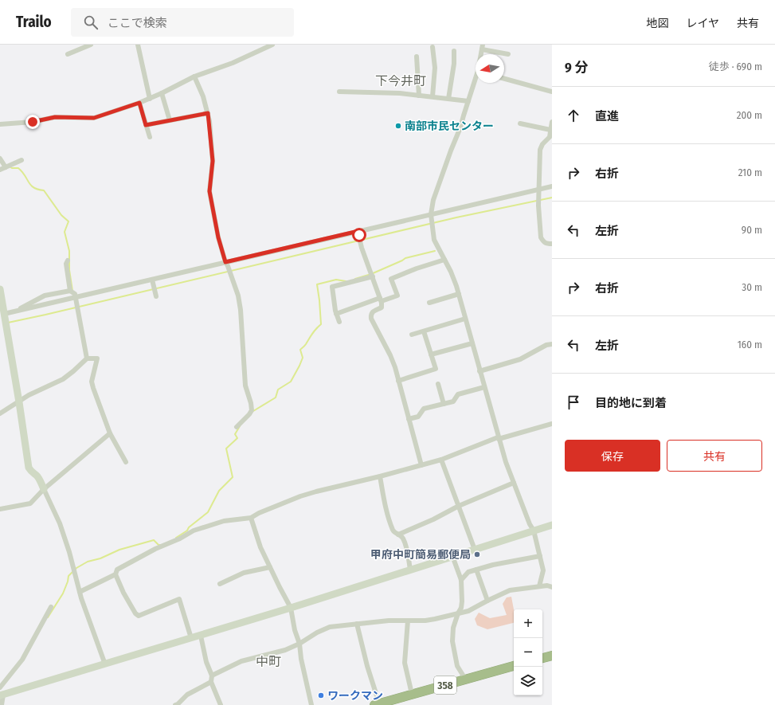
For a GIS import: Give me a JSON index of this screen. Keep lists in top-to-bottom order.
{
  "streets": {
    "highway": ["358"]
  },
  "districts": ["下今井町", "中町"],
  "places": ["南部市民センター", "甲府中町簡易郵便局", "ワークマン"],
  "north": "left",
  "page": {
    "header": "Trailo",
    "search": "ここで検索",
    "nav": ["地図", "レイヤ", "共有"],
    "heading": ["9 分", "徒歩 · 690 m"],
    "list": [
      ["直進", "200 m"],
      ["右折", "210 m"],
      ["左折", "90 m"],
      ["右折", "30 m"],
      ["左折", "160 m"],
      "目的地に到着"
    ],
    "buttons": ["保存", "共有"],
    "map_buttons": ["+", "−"]
  }
}
